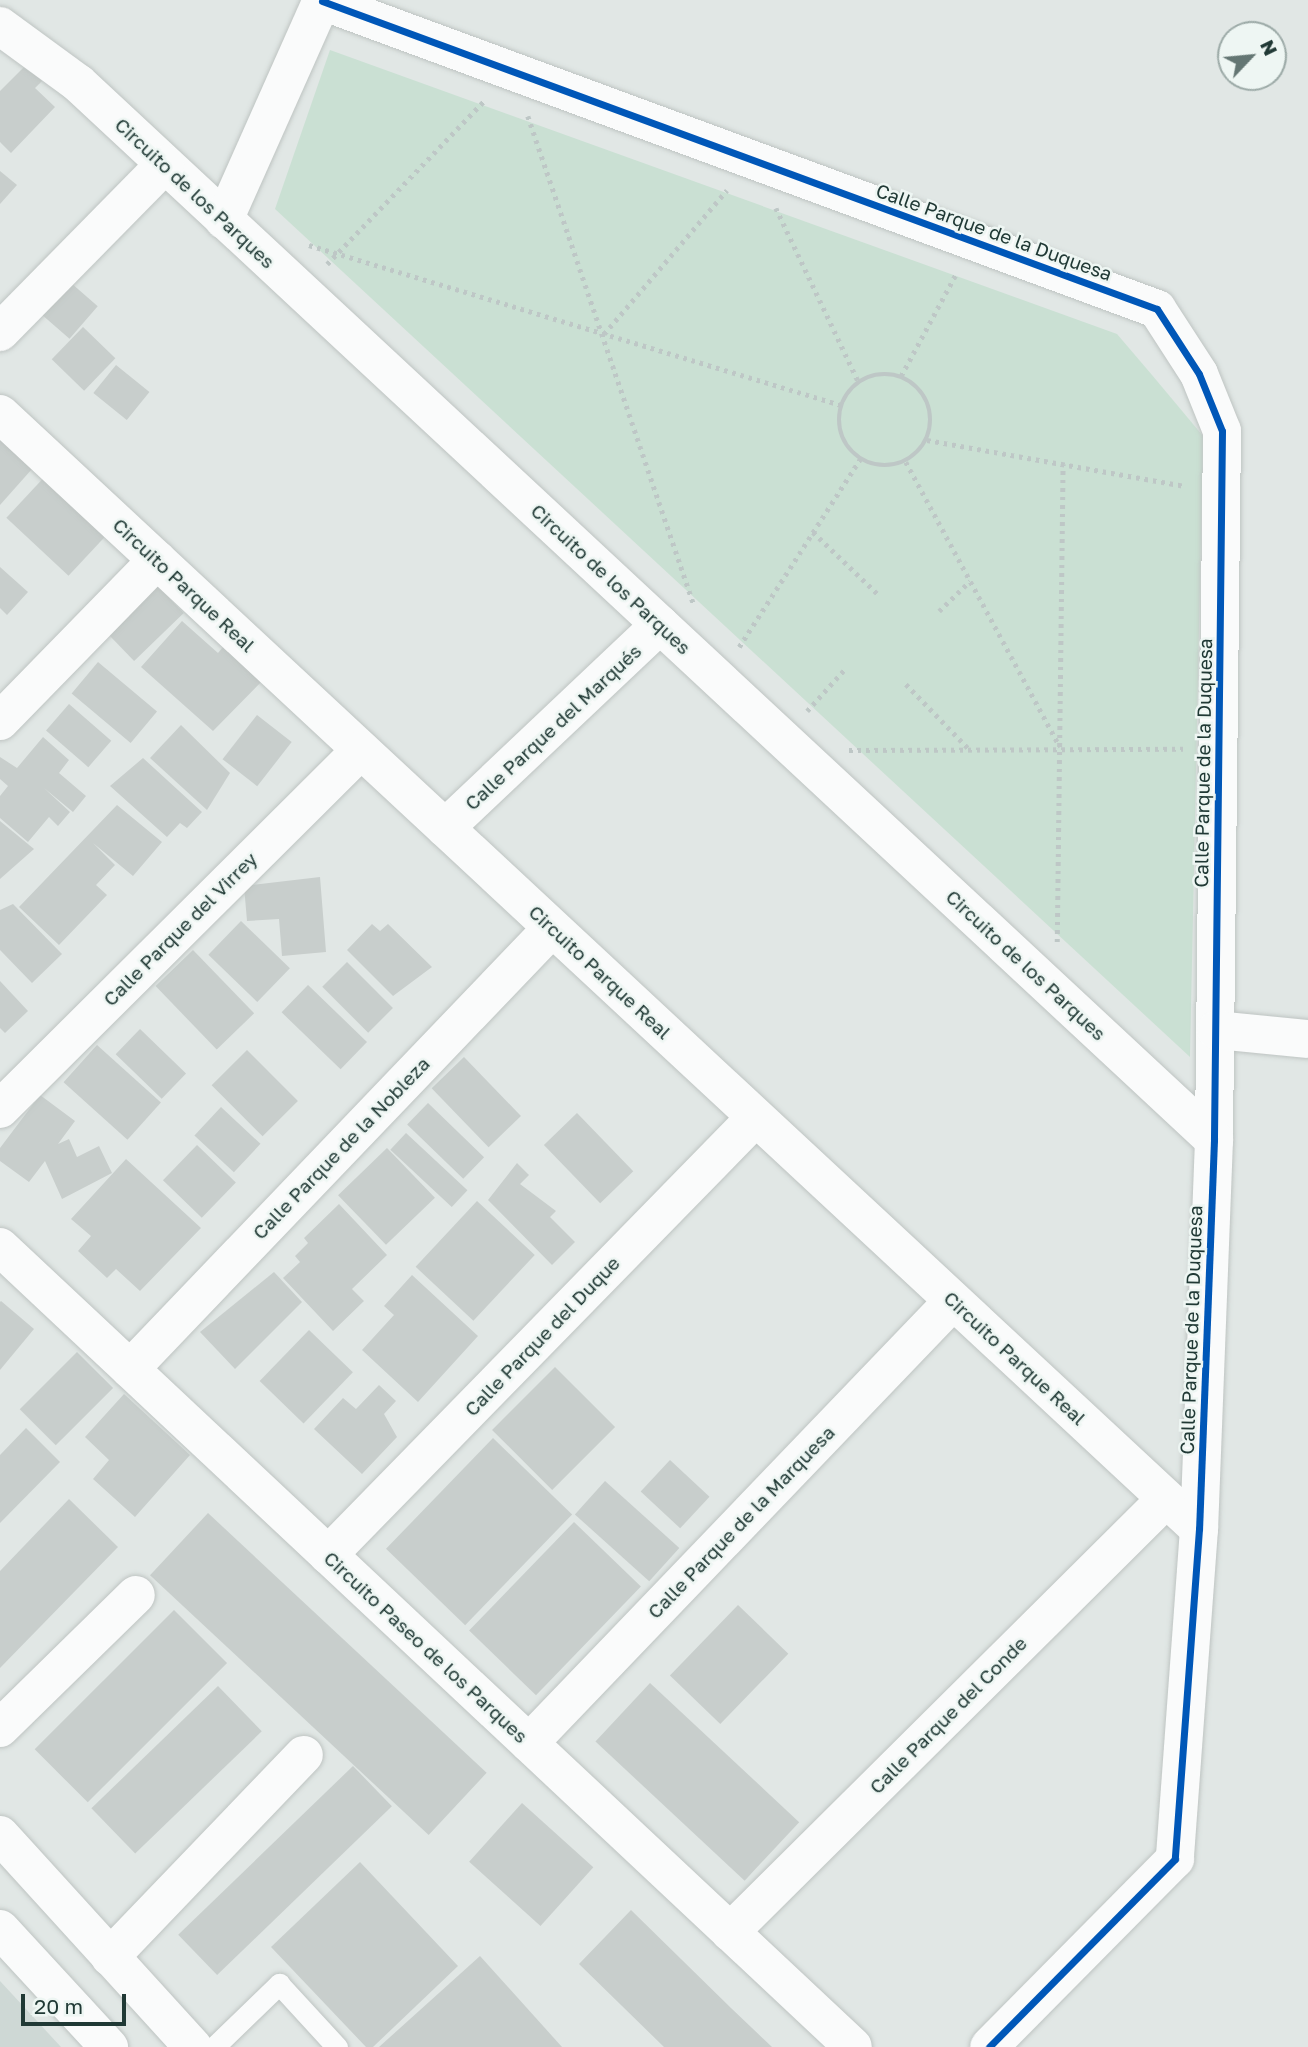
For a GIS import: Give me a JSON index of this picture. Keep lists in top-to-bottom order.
{
  "streets": {
    "street": [
      "Circuito de los Parques",
      "Calle Parque de la Duquesa",
      "Circuito Parque Real",
      "Calle Parque del Marqués",
      "Calle Parque del Virrey",
      "Calle Parque de la Nobleza",
      "Calle Parque del Duque",
      "Calle Parque de la Marquesa",
      "Circuito Paseo de los Parques",
      "Calle Parque del Conde"
    ]
  },
  "crossings": [
    ["Circuito de los Parques", "Calle Parque de la Duquesa"],
    ["Circuito de los Parques", "Calle Parque del Marqués"],
    ["Calle Parque de la Duquesa", "Circuito Parque Real"],
    ["Circuito Parque Real", "Calle Parque del Marqués"],
    ["Circuito Parque Real", "Calle Parque del Virrey"],
    ["Circuito Parque Real", "Calle Parque de la Nobleza"],
    ["Circuito Parque Real", "Calle Parque del Duque"],
    ["Circuito Parque Real", "Calle Parque de la Marquesa"],
    ["Circuito Parque Real", "Calle Parque del Conde"],
    ["Calle Parque de la Nobleza", "Circuito Paseo de los Parques"],
    ["Calle Parque del Duque", "Circuito Paseo de los Parques"],
    ["Calle Parque de la Marquesa", "Circuito Paseo de los Parques"],
    ["Circuito Paseo de los Parques", "Calle Parque del Conde"]
  ],
  "scale_bar": "20 m",
  "north": "top right"
}
